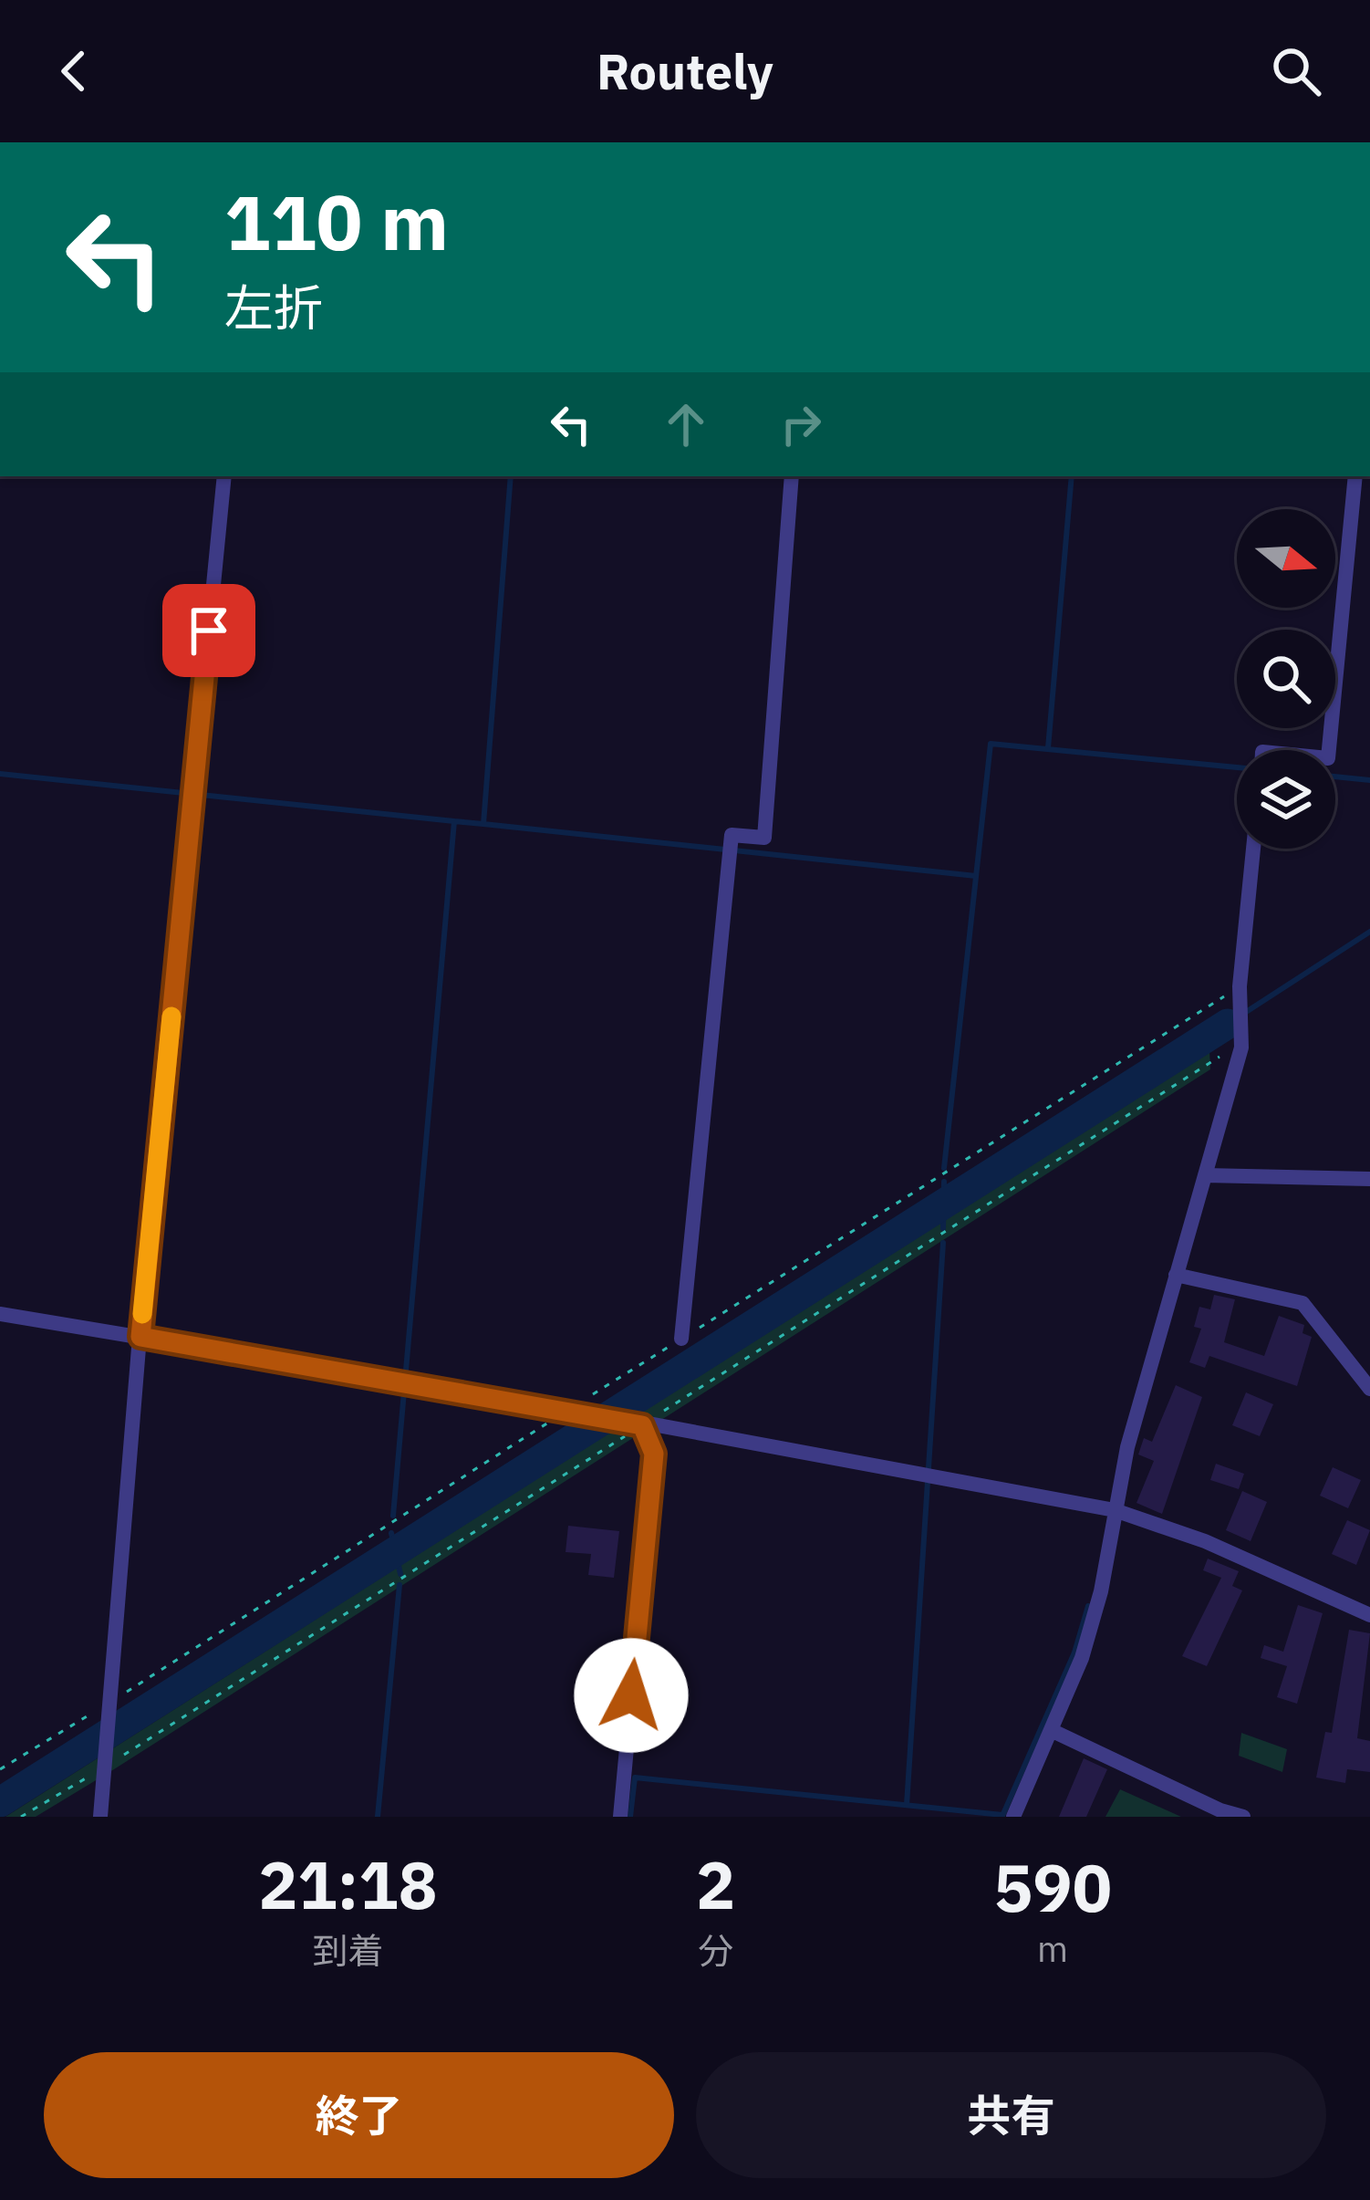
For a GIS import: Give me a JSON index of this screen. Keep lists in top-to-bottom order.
{
  "north": "right",
  "page": {
    "header": "Routely",
    "turn": ["110 m", "左折"],
    "eta": [
      "21:18",
      "到着",
      "2",
      "分",
      "590",
      "m"
    ],
    "buttons": ["終了", "共有"]
  }
}
